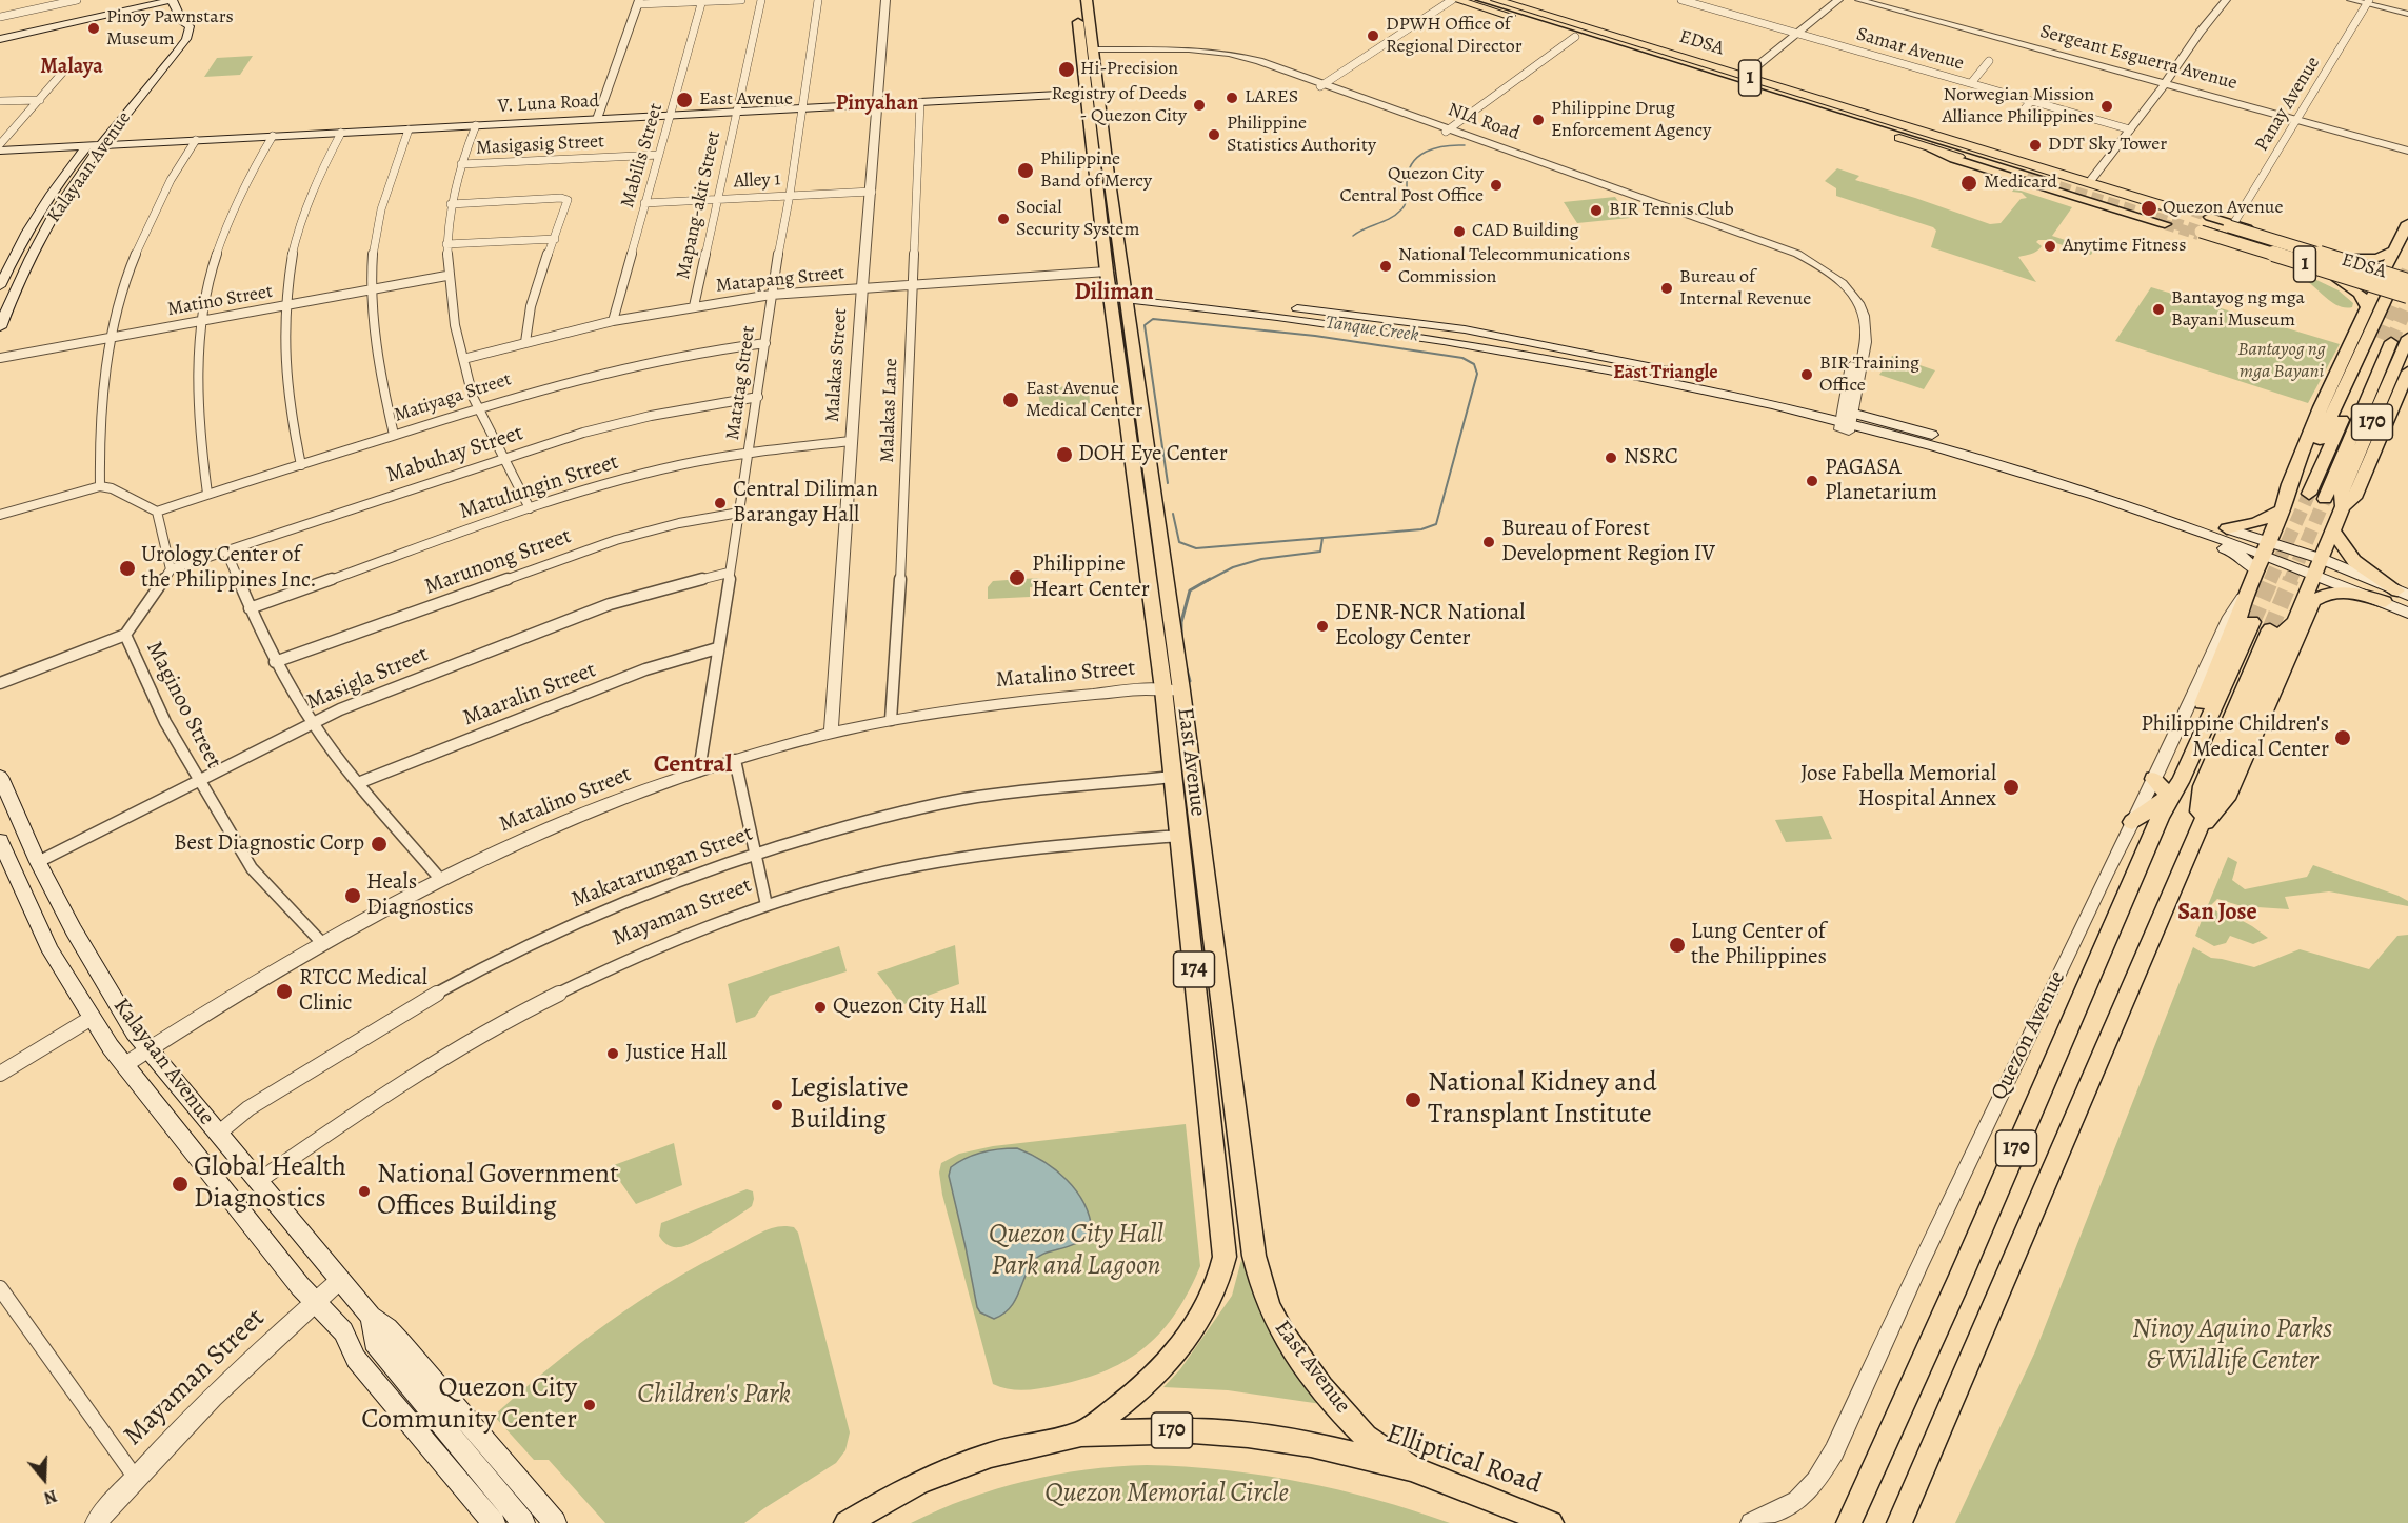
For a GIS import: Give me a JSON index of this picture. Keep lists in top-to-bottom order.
{
  "streets": {
    "highway": ["EDSA", "1"],
    "main road": [
      "V. Luna Road",
      "Kalayaan Avenue",
      "170",
      "East Avenue",
      "174",
      "Quezon Avenue",
      "Elliptical Road"
    ],
    "street": [
      "Samar Avenue",
      "Sergeant Esguerra Avenue",
      "Panay Avenue",
      "NIA Road",
      "Masigasig Street",
      "Mabilis Street",
      "Alley 1",
      "Mapang-akit Street",
      "Matapang Street",
      "Matino Street",
      "Malakas Street",
      "Matatag Street",
      "Matiyaga Street",
      "Malakas Lane",
      "Mabuhay Street",
      "Matulungin Street",
      "Marunong Street",
      "Matalino Street",
      "Masigla Street",
      "Maaralin Street",
      "Maginoo Street",
      "Makatarungan Street",
      "Mayaman Street"
    ]
  },
  "crossings": [
    ["EDSA", "Panay Avenue"],
    ["EDSA", "Quezon Avenue"],
    ["Sergeant Esguerra Avenue", "Panay Avenue"],
    ["V. Luna Road", "Mabilis Street"],
    ["V. Luna Road", "Kalayaan Avenue"],
    ["V. Luna Road", "Mapang-akit Street"],
    ["V. Luna Road", "Malakas Street"],
    ["V. Luna Road", "Matatag Street"],
    ["V. Luna Road", "Malakas Lane"],
    ["V. Luna Road", "East Avenue"],
    ["NIA Road", "East Avenue"],
    ["Masigasig Street", "Mabilis Street"],
    ["Mabilis Street", "Alley 1"],
    ["Mabilis Street", "Matapang Street"],
    ["Kalayaan Avenue", "Matalino Street"],
    ["Kalayaan Avenue", "Masigla Street"],
    ["Kalayaan Avenue", "Makatarungan Street"],
    ["Kalayaan Avenue", "Mayaman Street"],
    ["Alley 1", "Mapang-akit Street"],
    ["Alley 1", "Malakas Street"],
    ["Alley 1", "Matatag Street"],
    ["Mapang-akit Street", "Matapang Street"],
    ["Matapang Street", "Malakas Street"],
    ["Matapang Street", "Matatag Street"],
    ["Matapang Street", "Malakas Lane"],
    ["Matapang Street", "East Avenue"],
    ["Malakas Street", "Matulungin Street"],
    ["Malakas Street", "Matalino Street"],
    ["Matatag Street", "Matiyaga Street"],
    ["Matatag Street", "Mabuhay Street"],
    ["Matatag Street", "Matulungin Street"],
    ["Matatag Street", "Marunong Street"],
    ["Matatag Street", "Matalino Street"],
    ["Matatag Street", "Masigla Street"],
    ["Matatag Street", "Maaralin Street"],
    ["Malakas Lane", "Matalino Street"],
    ["Mabuhay Street", "Maginoo Street"],
    ["Matalino Street", "Maginoo Street"],
    ["Matalino Street", "East Avenue"],
    ["Masigla Street", "Maginoo Street"],
    ["East Avenue", "Makatarungan Street"],
    ["East Avenue", "Mayaman Street"],
    ["East Avenue", "Elliptical Road"]
  ],
  "districts": [
    "Malaya",
    "Pinyahan",
    "Diliman",
    "East Triangle",
    "Central",
    "San Jose"
  ],
  "water": ["Tanque Creek"],
  "parks": [
    "Bantayog ng mga Bayani",
    "Quezon City Hall Park and Lagoon",
    "Ninoy Aquino Parks & Wildlife Center",
    "Children's Park",
    "Quezon Memorial Circle"
  ],
  "places": [
    "Pinoy Pawnstars Museum",
    "DPWH Office of Regional Director",
    "Hi-Precision",
    "LARES",
    "East Avenue",
    "Registry of Deeds - Quezon City",
    "Norwegian Mission Alliance Philippines",
    "Philippine Drug Enforcement Agency",
    "Philippine Statistics Authority",
    "DDT Sky Tower",
    "Philippine Band of Mercy",
    "Medicard",
    "Quezon City Central Post Office",
    "Quezon Avenue",
    "BIR Tennis Club",
    "Social Security System",
    "CAD Building",
    "Anytime Fitness",
    "National Telecommunications Commission",
    "Bureau of Internal Revenue",
    "Bantayog ng mga Bayani Museum",
    "BIR Training Office",
    "East Avenue Medical Center",
    "DOH Eye Center",
    "NSRC",
    "PAGASA Planetarium",
    "Central Diliman Barangay Hall",
    "Bureau of Forest Development Region IV",
    "Urology Center of the Philippines Inc.",
    "Philippine Heart Center",
    "DENR-NCR National Ecology Center",
    "Philippine Children's Medical Center",
    "Jose Fabella Memorial Hospital Annex",
    "Best Diagnostic Corp",
    "Heals Diagnostics",
    "Lung Center of the Philippines",
    "RTCC Medical Clinic",
    "Quezon City Hall",
    "Justice Hall",
    "National Kidney and Transplant Institute",
    "Legislative Building",
    "Global Health Diagnostics",
    "National Government Offices Building",
    "Quezon City Community Center"
  ],
  "north": "bottom"
}
